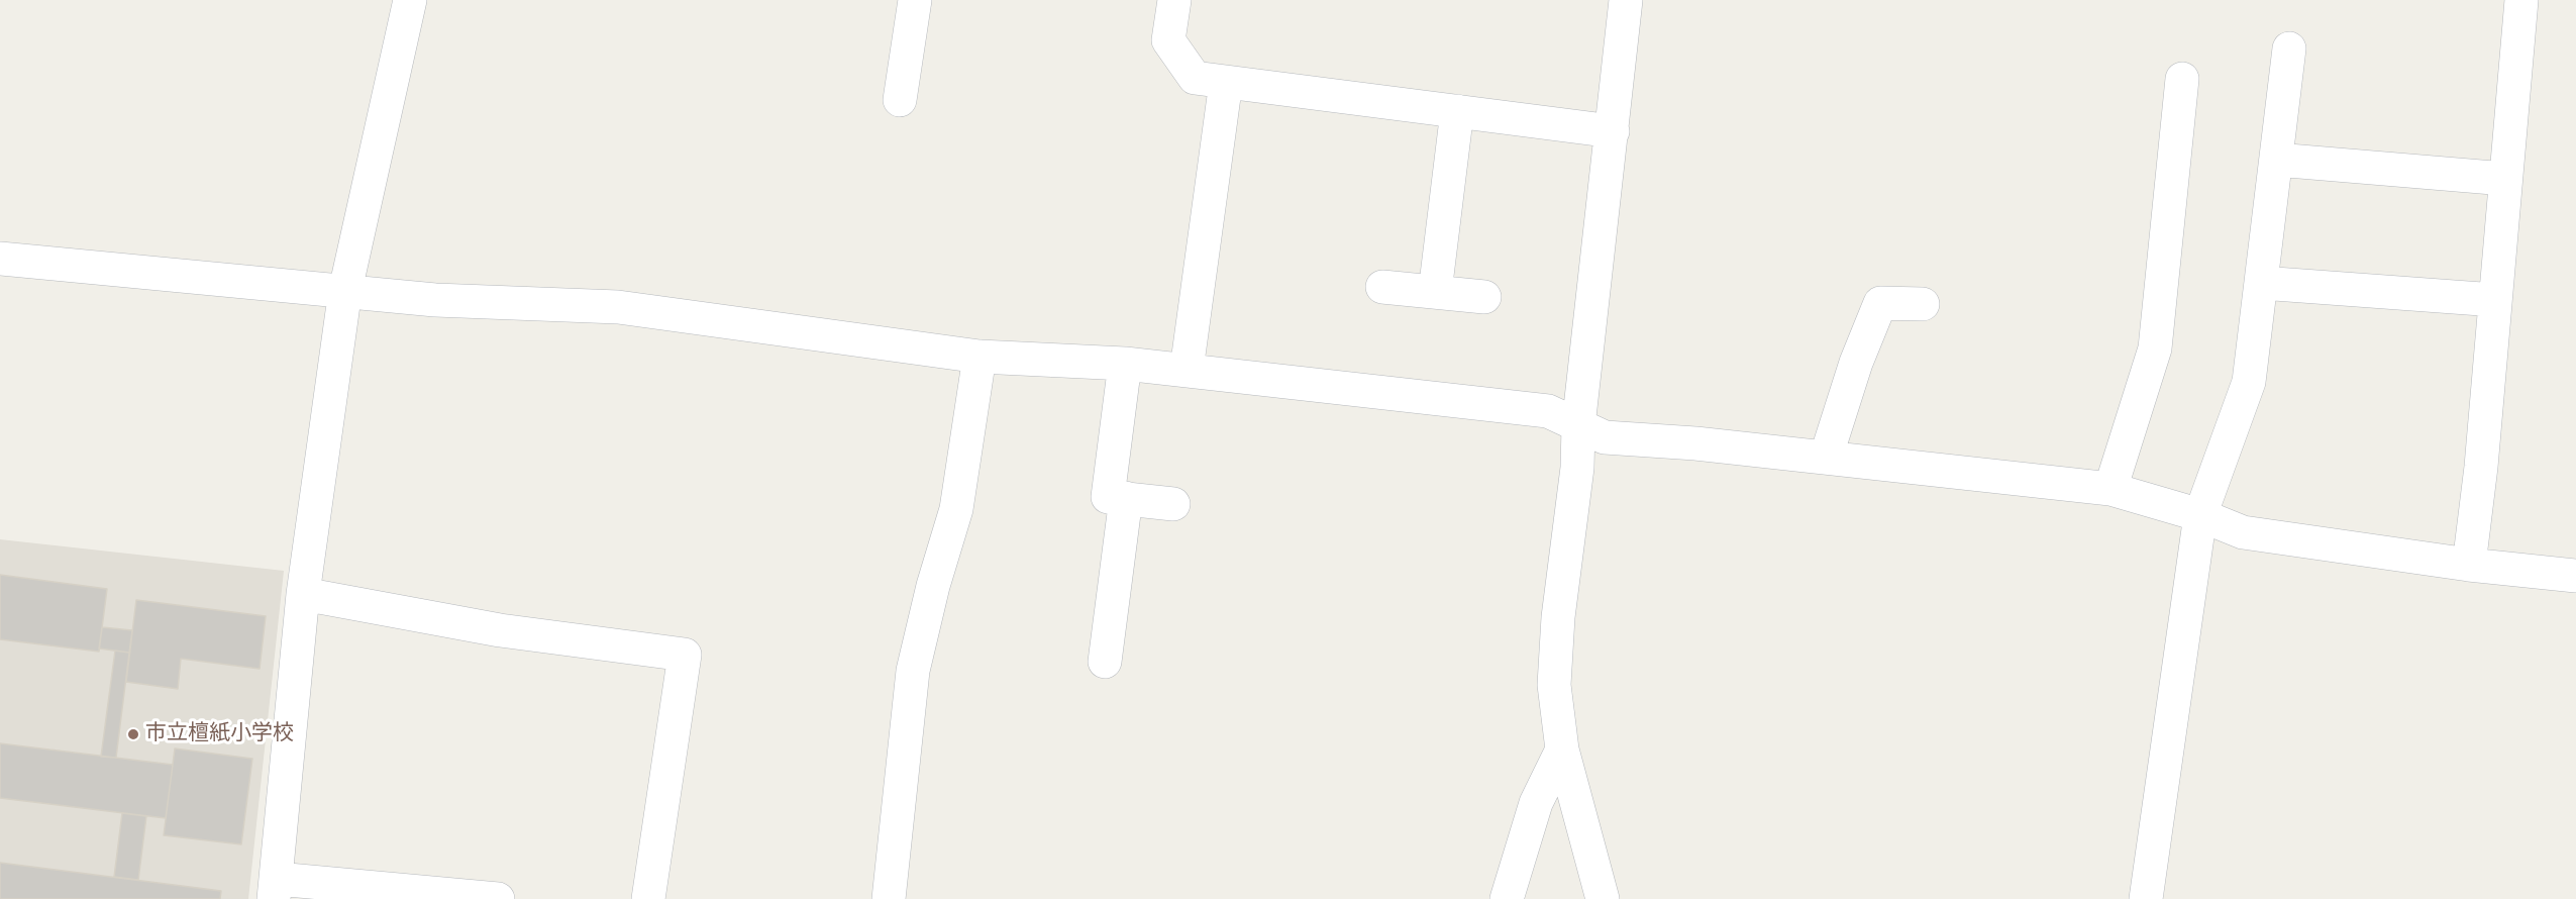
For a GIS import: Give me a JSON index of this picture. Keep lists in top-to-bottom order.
{
  "places": ["市立檀紙小学校"]
}
